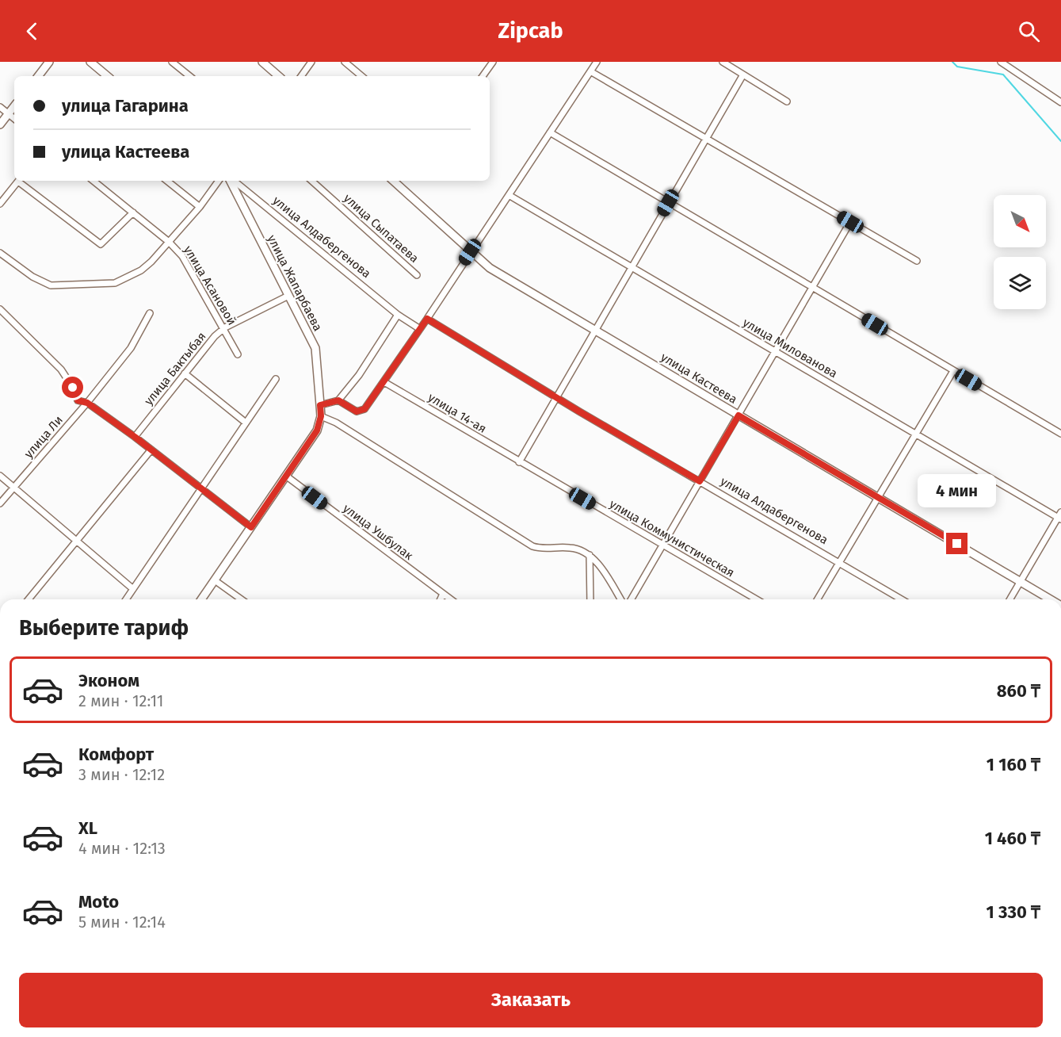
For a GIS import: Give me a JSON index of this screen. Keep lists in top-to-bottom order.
{
  "streets": {
    "street": [
      "улица Сыпатаева",
      "улица Алдабергенова",
      "улица Жапарбаева",
      "улица Асановой",
      "улица Милованова",
      "улица Бактыбая",
      "улица Кастеева",
      "улица 14-ая",
      "улица Ли",
      "улица Ушбулак",
      "улица Коммунистическая"
    ]
  },
  "crossings": [
    ["улица Жапарбаева", "улица Бактыбая"],
    ["улица Асановой", "улица Бактыбая"],
    ["улица 14-ая", "улица Коммунистическая"]
  ],
  "north": "bottom right",
  "page": {
    "header": "Zipcab",
    "banner": ["улица Гагарина", "улица Кастеева"],
    "bubble": "4 мин",
    "heading": "Выберите тариф",
    "list": [
      {
        "name": "Эконом",
        "note": "2 мин · 12:11",
        "value": "860 ₸"
      },
      {
        "name": "Комфорт",
        "note": "3 мин · 12:12",
        "value": "1 160 ₸"
      },
      {
        "name": "XL",
        "note": "4 мин · 12:13",
        "value": "1 460 ₸"
      },
      {
        "name": "Moto",
        "note": "5 мин · 12:14",
        "value": "1 330 ₸"
      }
    ],
    "buttons": "Заказать"
  }
}
